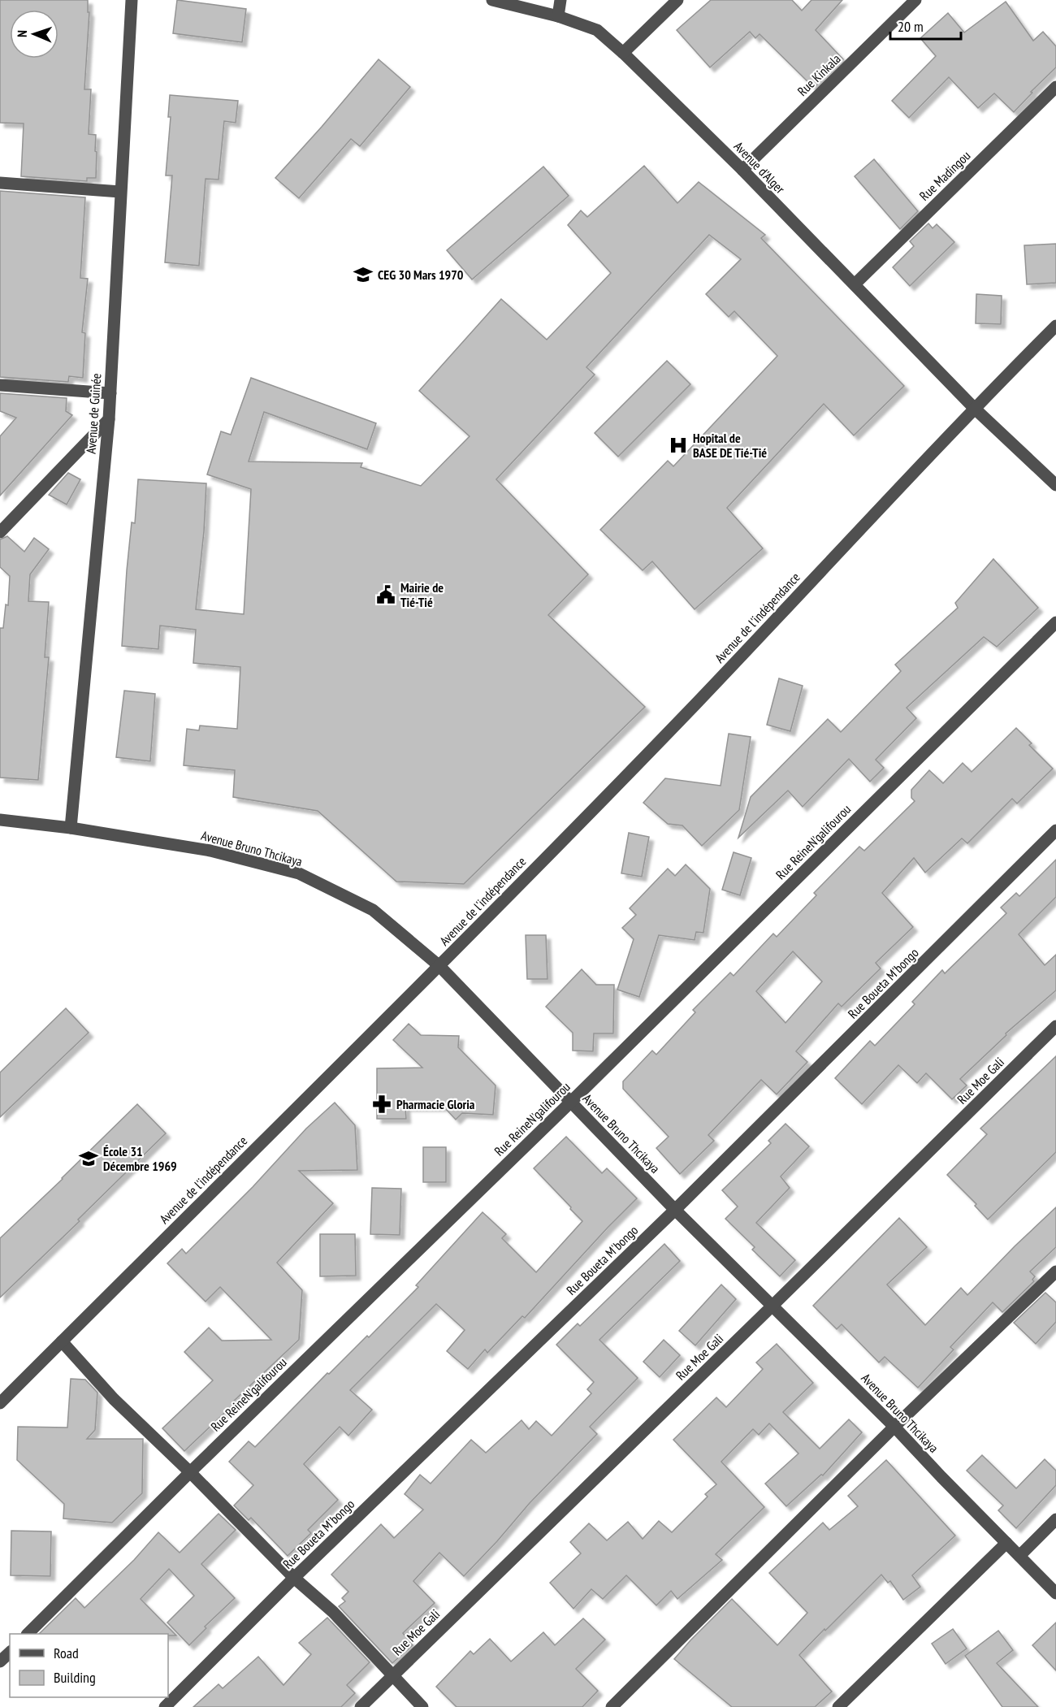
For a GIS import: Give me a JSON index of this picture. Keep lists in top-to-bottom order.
{
  "streets": {
    "street": [
      "Rue Kinkala",
      "Avenue d'Alger",
      "Rue Madingou",
      "Avenue de Guinée",
      "Avenue de l'indépendance",
      "Rue ReineN'galifourou",
      "Avenue Bruno Thcikaya",
      "Rue Boueta M'bongo",
      "Rue Moe Gali"
    ]
  },
  "crossings": [
    ["Rue Kinkala", "Avenue d'Alger"],
    ["Avenue d'Alger", "Rue Madingou"],
    ["Avenue d'Alger", "Avenue de l'indépendance"],
    ["Avenue de Guinée", "Avenue Bruno Thcikaya"],
    ["Avenue de l'indépendance", "Avenue Bruno Thcikaya"],
    ["Rue ReineN'galifourou", "Avenue Bruno Thcikaya"],
    ["Avenue Bruno Thcikaya", "Rue Boueta M'bongo"],
    ["Avenue Bruno Thcikaya", "Rue Moe Gali"]
  ],
  "places": {
    "school or university": ["CEG 30 Mars 1970", "École 31 Décembre 1969"],
    "hospital": ["Hopital de BASE DE Tié-Tié"],
    "public building": ["Mairie de Tié-Tié"],
    "pharmacy": ["Pharmacie Gloria"]
  },
  "legend": ["Road", "Building"],
  "scale_bar": "20 m",
  "north": "left"
}
